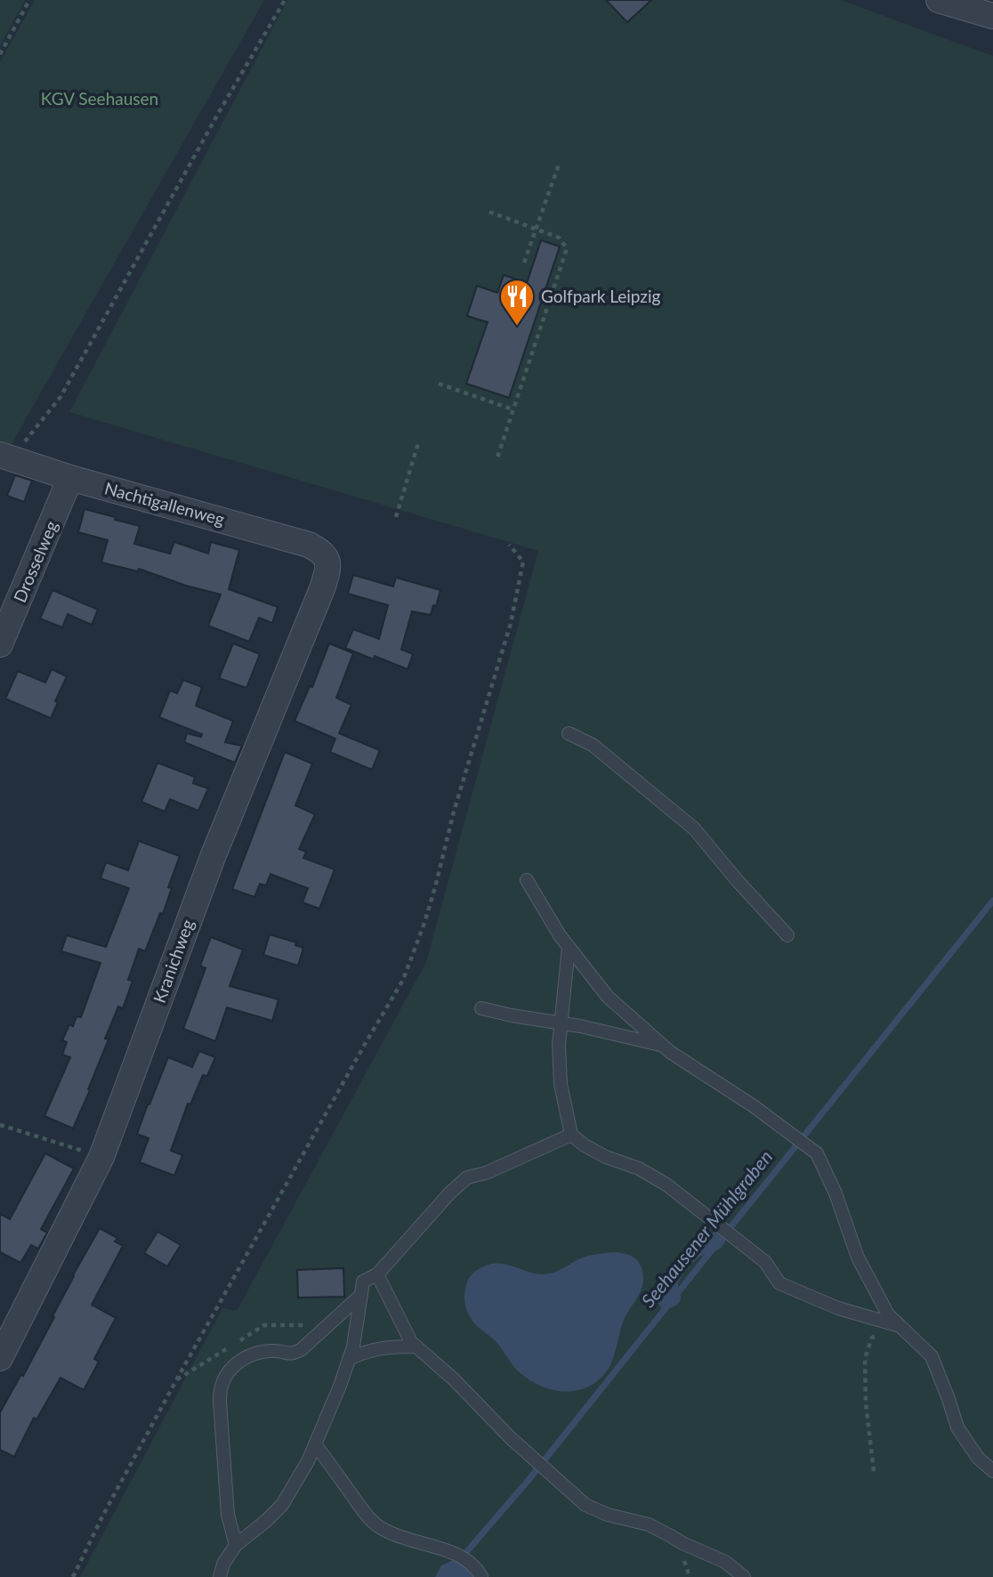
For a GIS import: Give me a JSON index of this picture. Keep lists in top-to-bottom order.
{
  "streets": {
    "street": ["Nachtigallenweg", "Drosselweg", "Kranichweg"]
  },
  "crossings": [
    ["Nachtigallenweg", "Drosselweg"],
    ["Nachtigallenweg", "Kranichweg"]
  ],
  "water": ["Seehausener Mühlgraben"],
  "parks": ["KGV Seehausen"],
  "places": {
    "restaurant": ["Golfpark Leipzig"]
  }
}
